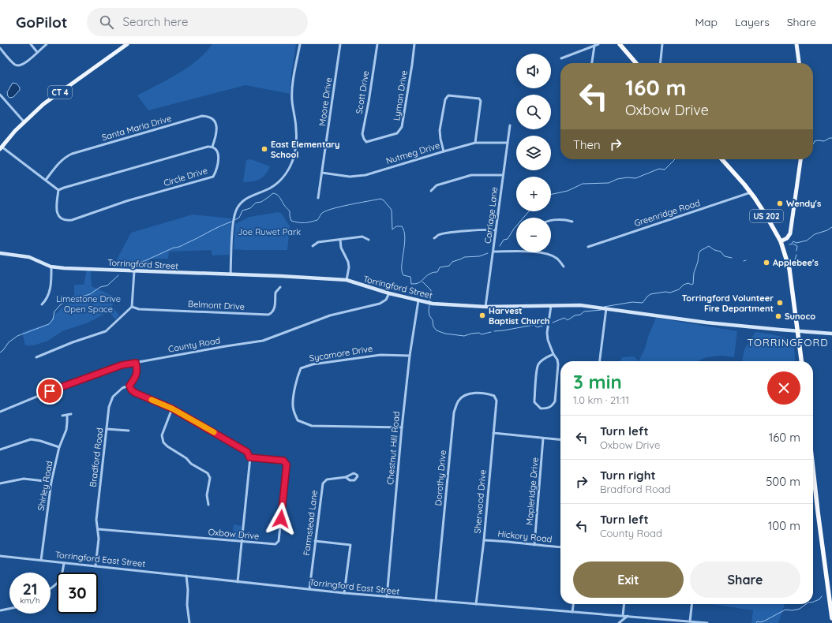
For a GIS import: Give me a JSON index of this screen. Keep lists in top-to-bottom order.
{
  "streets": {
    "highway": ["US 202"],
    "main road": ["CT 4", "Torringford Street"],
    "street": [
      "Scott Drive",
      "Lyman Drive",
      "Moore Drive",
      "Santa Maria Drive",
      "Nutmeg Drive",
      "Circle Drive",
      "Greenridge Road",
      "Carriage Lane",
      "Belmont Drive",
      "County Road",
      "Sycamore Drive",
      "Chestnut Hill Road",
      "Bradford Road",
      "Dorothy Drive",
      "Shirley Road",
      "Mapleridge Drive",
      "Sherwood Drive",
      "Farmstead Lane",
      "Oxbow Drive",
      "Hickory Road",
      "Torringford East Street"
    ]
  },
  "crossings": [
    ["Scott Drive", "Lyman Drive"],
    ["Moore Drive", "Nutmeg Drive"],
    ["Santa Maria Drive", "Circle Drive"],
    ["Nutmeg Drive", "Carriage Lane"],
    ["Greenridge Road", "US 202"],
    ["Carriage Lane", "Torringford Street"],
    ["US 202", "Torringford Street"],
    ["Torringford Street", "County Road"],
    ["Torringford Street", "Chestnut Hill Road"],
    ["County Road", "Bradford Road"],
    ["Sycamore Drive", "Chestnut Hill Road"],
    ["Chestnut Hill Road", "Torringford East Street"],
    ["Bradford Road", "Oxbow Drive"],
    ["Bradford Road", "Torringford East Street"],
    ["Dorothy Drive", "Sherwood Drive"],
    ["Dorothy Drive", "Torringford East Street"],
    ["Shirley Road", "Torringford East Street"],
    ["Mapleridge Drive", "Hickory Road"],
    ["Sherwood Drive", "Hickory Road"],
    ["Sherwood Drive", "Torringford East Street"],
    ["Farmstead Lane", "Torringford East Street"]
  ],
  "districts": ["TORRINGFORD"],
  "parks": ["Joe Ruwet Park", "Limestone Drive Open Space"],
  "places": [
    "East Elementary School",
    "Wendy's",
    "Applebee's",
    "Torringford Volunteer Fire Department",
    "Harvest Baptist Church",
    "Sunoco"
  ],
  "page": {
    "header": "GoPilot",
    "search": "Search here",
    "nav": ["Map", "Layers", "Share"],
    "map_buttons": ["+", "−"],
    "turn": ["160 m", "Oxbow Drive"],
    "then": "Then",
    "heading": ["3 min", "1.0 km · 21:11"],
    "list": [
      {
        "name": "Turn left",
        "note": "Oxbow Drive",
        "value": "160 m"
      },
      {
        "name": "Turn right",
        "note": "Bradford Road",
        "value": "500 m"
      },
      {
        "name": "Turn left",
        "note": "County Road",
        "value": "100 m"
      }
    ],
    "buttons": ["Exit", "Share"],
    "speed": "21 km/h",
    "limit": "30"
  }
}
